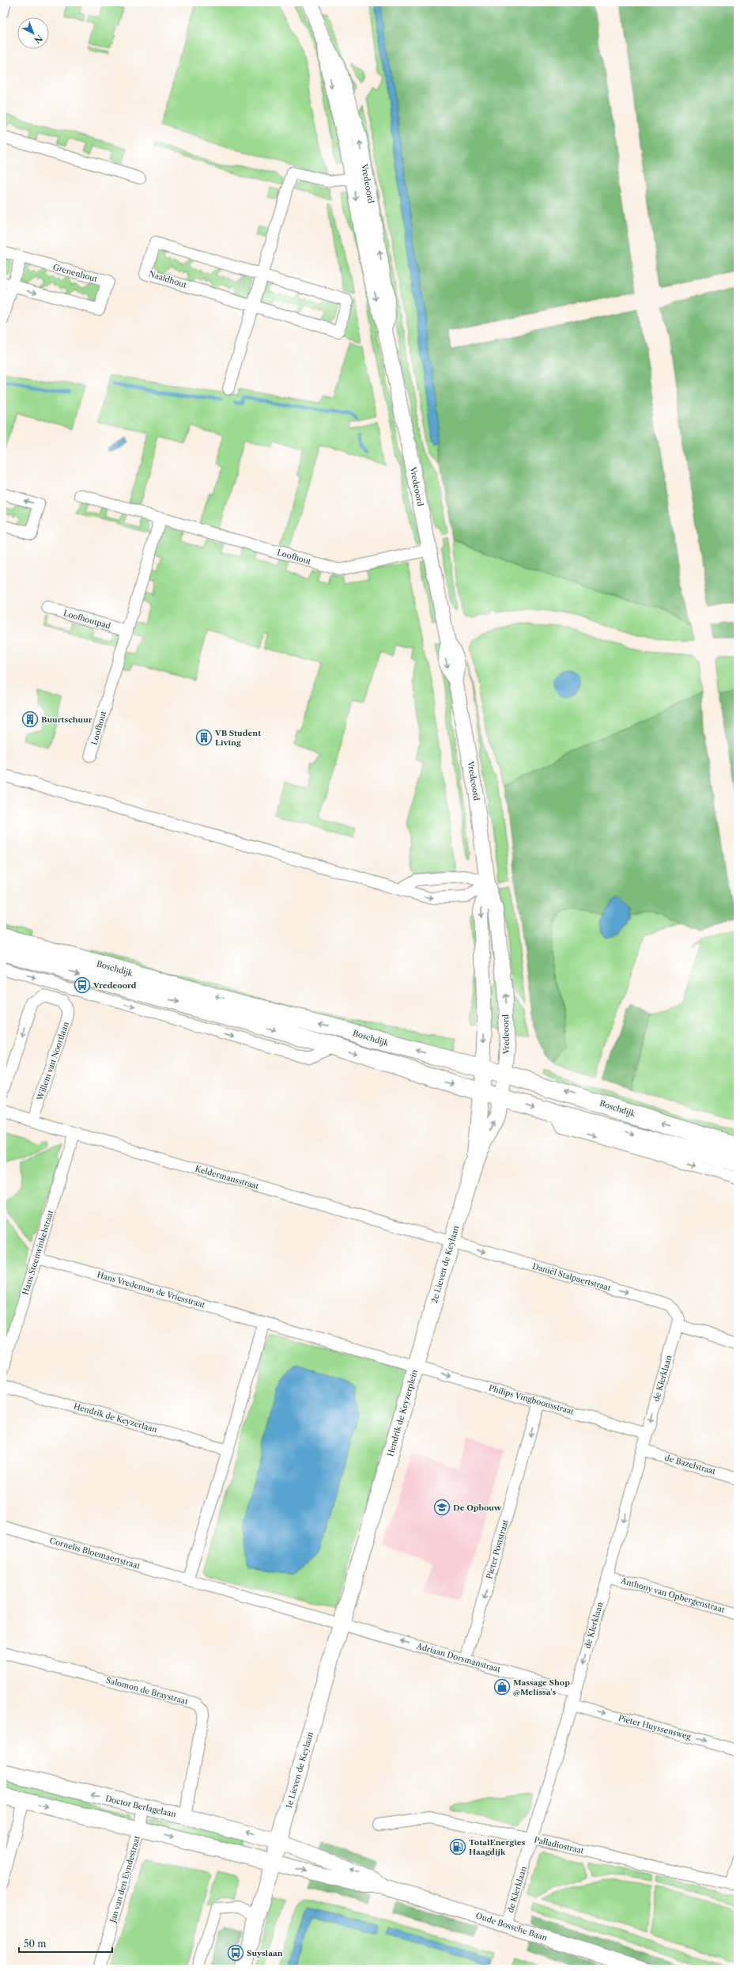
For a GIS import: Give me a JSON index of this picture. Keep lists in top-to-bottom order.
{
  "streets": {
    "main road": [
      "Boschdijk",
      "2e Lieven de Keylaan",
      "Hendrik de Keyzerplein",
      "1e Lieven de Keylaan",
      "Doctor Berlagelaan"
    ],
    "street": [
      "Vredeoord",
      "Grenenhout",
      "Naaldhout",
      "Loofhout",
      "Loofhoutpad",
      "Willem van Noortlaan",
      "Keldermansstraat",
      "Hans Steenwinkelstraat",
      "Daniël Stalpaertstraat",
      "Hans Vredeman de Vriesstraat",
      "de Klerklaan",
      "Philips Vingboonsstraat",
      "Hendrik de Keyzerlaan",
      "de Bazelstraat",
      "Pieter Poststraat",
      "Cornelis Bloemaertstraat",
      "Anthony van Opbergenstraat",
      "Adriaan Dorsmanstraat",
      "Salomon de Braystraat",
      "Pieter Huyssensweg",
      "Palladiostraat",
      "Jan van den Eyndestraat",
      "Oude Bossche Baan"
    ]
  },
  "crossings": [
    ["Vredeoord", "Loofhout"],
    ["Vredeoord", "Boschdijk"],
    ["Vredeoord", "2e Lieven de Keylaan"],
    ["Loofhout", "Loofhoutpad"],
    ["Boschdijk", "2e Lieven de Keylaan"],
    ["Willem van Noortlaan", "Keldermansstraat"],
    ["Keldermansstraat", "Hans Steenwinkelstraat"],
    ["Keldermansstraat", "2e Lieven de Keylaan"],
    ["Keldermansstraat", "Daniël Stalpaertstraat"],
    ["Hans Steenwinkelstraat", "Hans Vredeman de Vriesstraat"],
    ["2e Lieven de Keylaan", "Daniël Stalpaertstraat"],
    ["2e Lieven de Keylaan", "Philips Vingboonsstraat"],
    ["2e Lieven de Keylaan", "Hendrik de Keyzerplein"],
    ["Daniël Stalpaertstraat", "de Klerklaan"],
    ["Hans Vredeman de Vriesstraat", "Hendrik de Keyzerplein"],
    ["de Klerklaan", "Philips Vingboonsstraat"],
    ["de Klerklaan", "de Bazelstraat"],
    ["de Klerklaan", "Anthony van Opbergenstraat"],
    ["de Klerklaan", "Adriaan Dorsmanstraat"],
    ["de Klerklaan", "Pieter Huyssensweg"],
    ["de Klerklaan", "Palladiostraat"],
    ["de Klerklaan", "Oude Bossche Baan"],
    ["Philips Vingboonsstraat", "Hendrik de Keyzerplein"],
    ["Philips Vingboonsstraat", "Pieter Poststraat"],
    ["Hendrik de Keyzerplein", "Adriaan Dorsmanstraat"],
    ["Hendrik de Keyzerplein", "1e Lieven de Keylaan"],
    ["Pieter Poststraat", "Adriaan Dorsmanstraat"],
    ["Adriaan Dorsmanstraat", "1e Lieven de Keylaan"],
    ["Salomon de Braystraat", "Doctor Berlagelaan"],
    ["1e Lieven de Keylaan", "Doctor Berlagelaan"],
    ["1e Lieven de Keylaan", "Oude Bossche Baan"],
    ["Doctor Berlagelaan", "Jan van den Eyndestraat"],
    ["Doctor Berlagelaan", "Oude Bossche Baan"]
  ],
  "one_way": [
    "Daniël Stalpaertstraat",
    "de Klerklaan",
    "Philips Vingboonsstraat",
    "Pieter Poststraat",
    "Adriaan Dorsmanstraat",
    "Pieter Huyssensweg"
  ],
  "places": {
    "building": ["Buurtschuur", "VB Student Living"],
    "bus stop": ["Vredeoord", "Suyslaan"],
    "school or university": ["De Opbouw"],
    "shop": ["Massage Shop @Melissa's"],
    "fuel station": ["TotalEnergies Haagdijk"]
  },
  "scale_bar": "50 m",
  "north": "bottom right"
}
